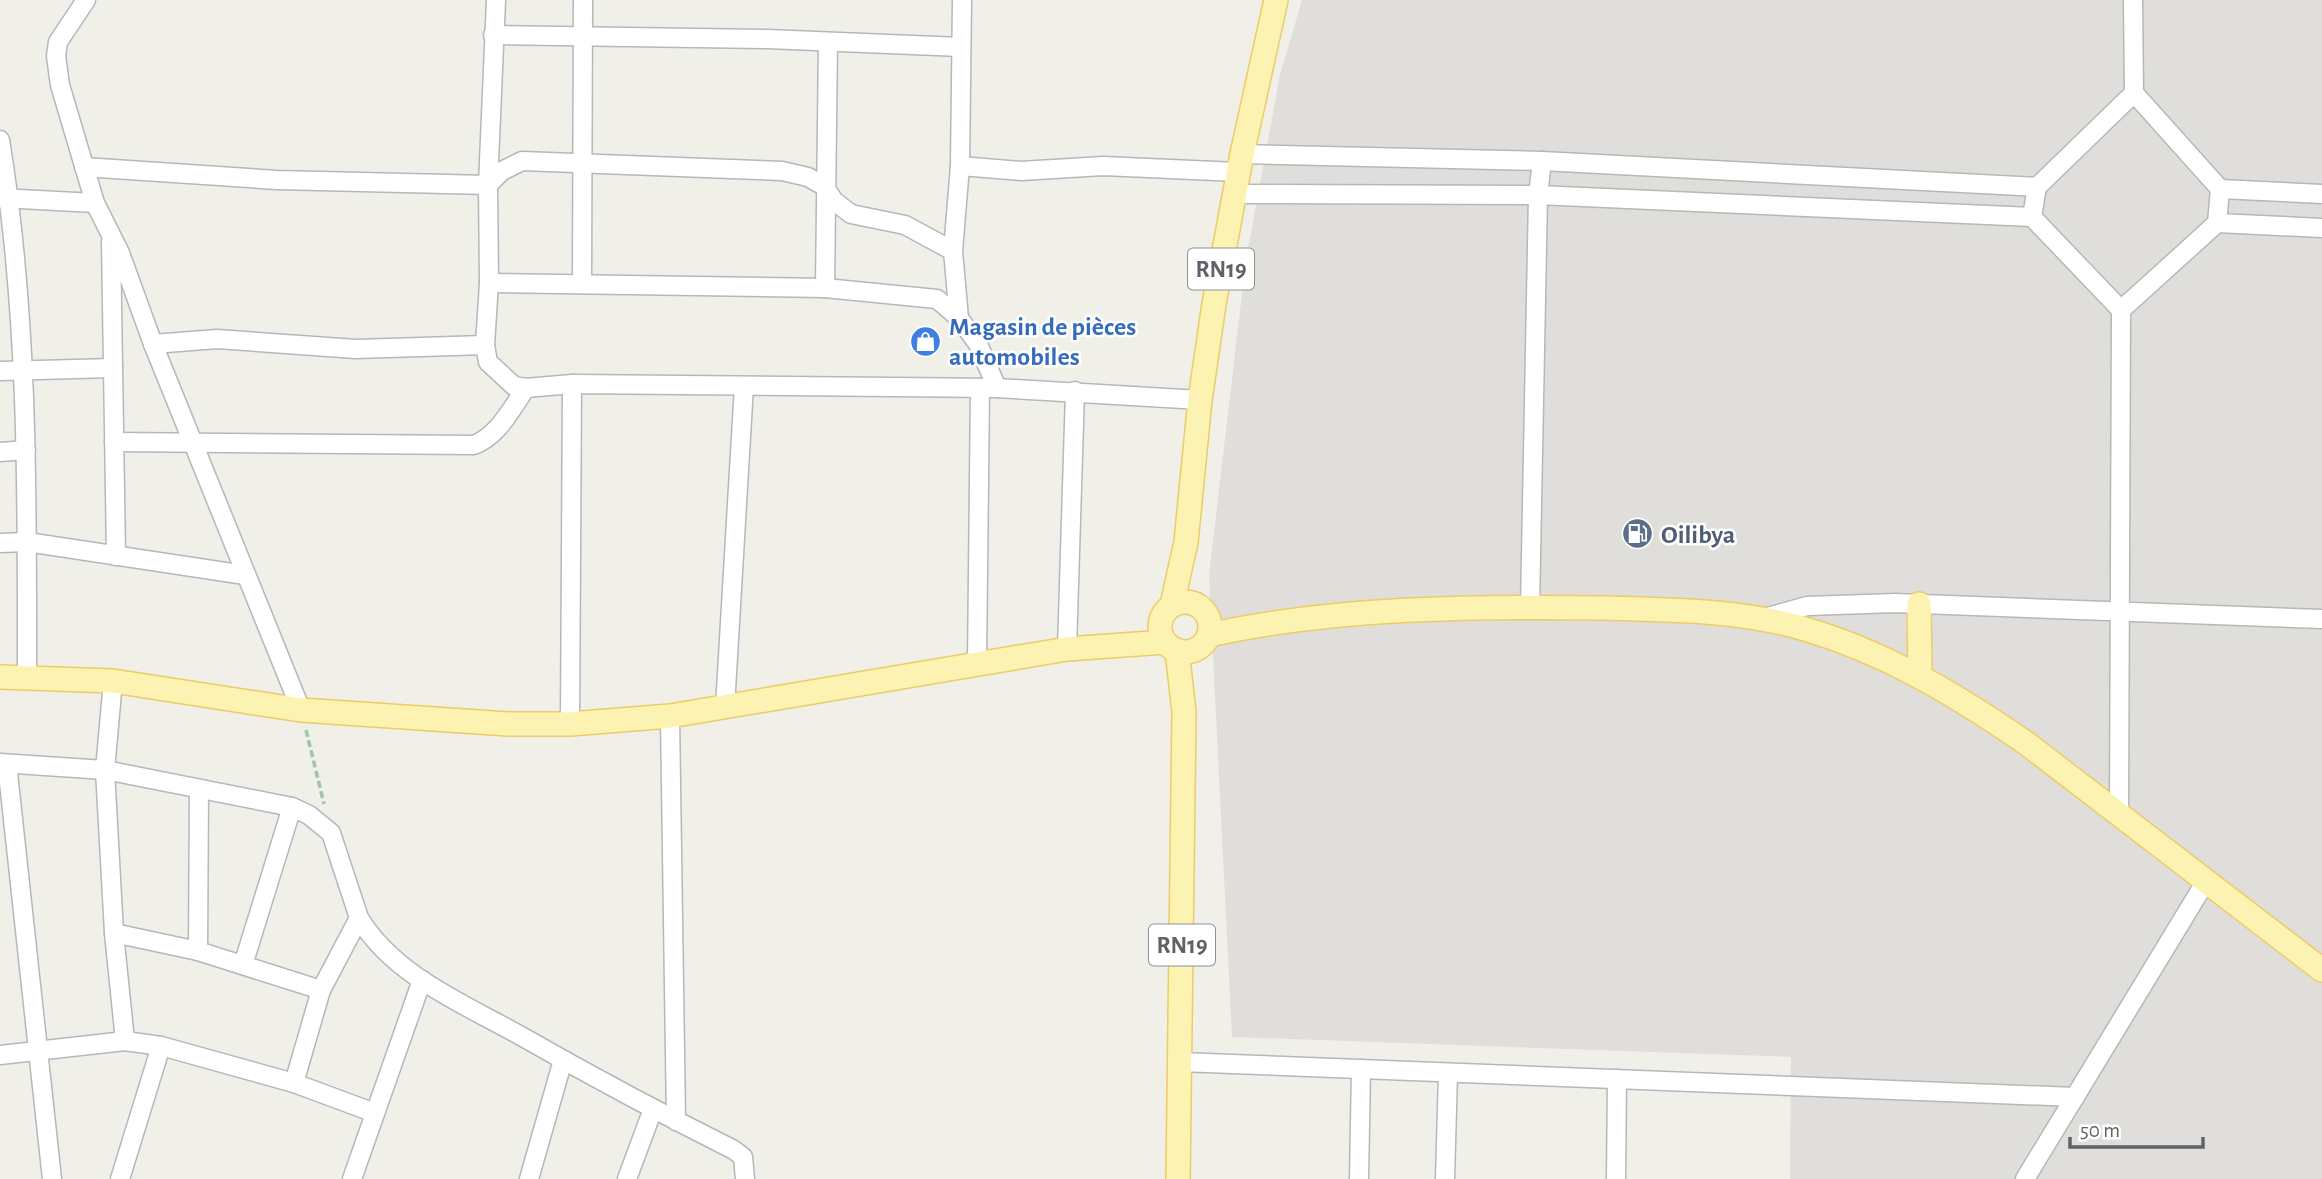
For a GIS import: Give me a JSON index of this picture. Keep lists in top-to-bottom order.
{
  "streets": {
    "main road": ["RN19"]
  },
  "places": {
    "shop": ["Magasin de pièces automobiles"],
    "fuel station": ["Oilibya"]
  },
  "scale_bar": "50 m"
}
